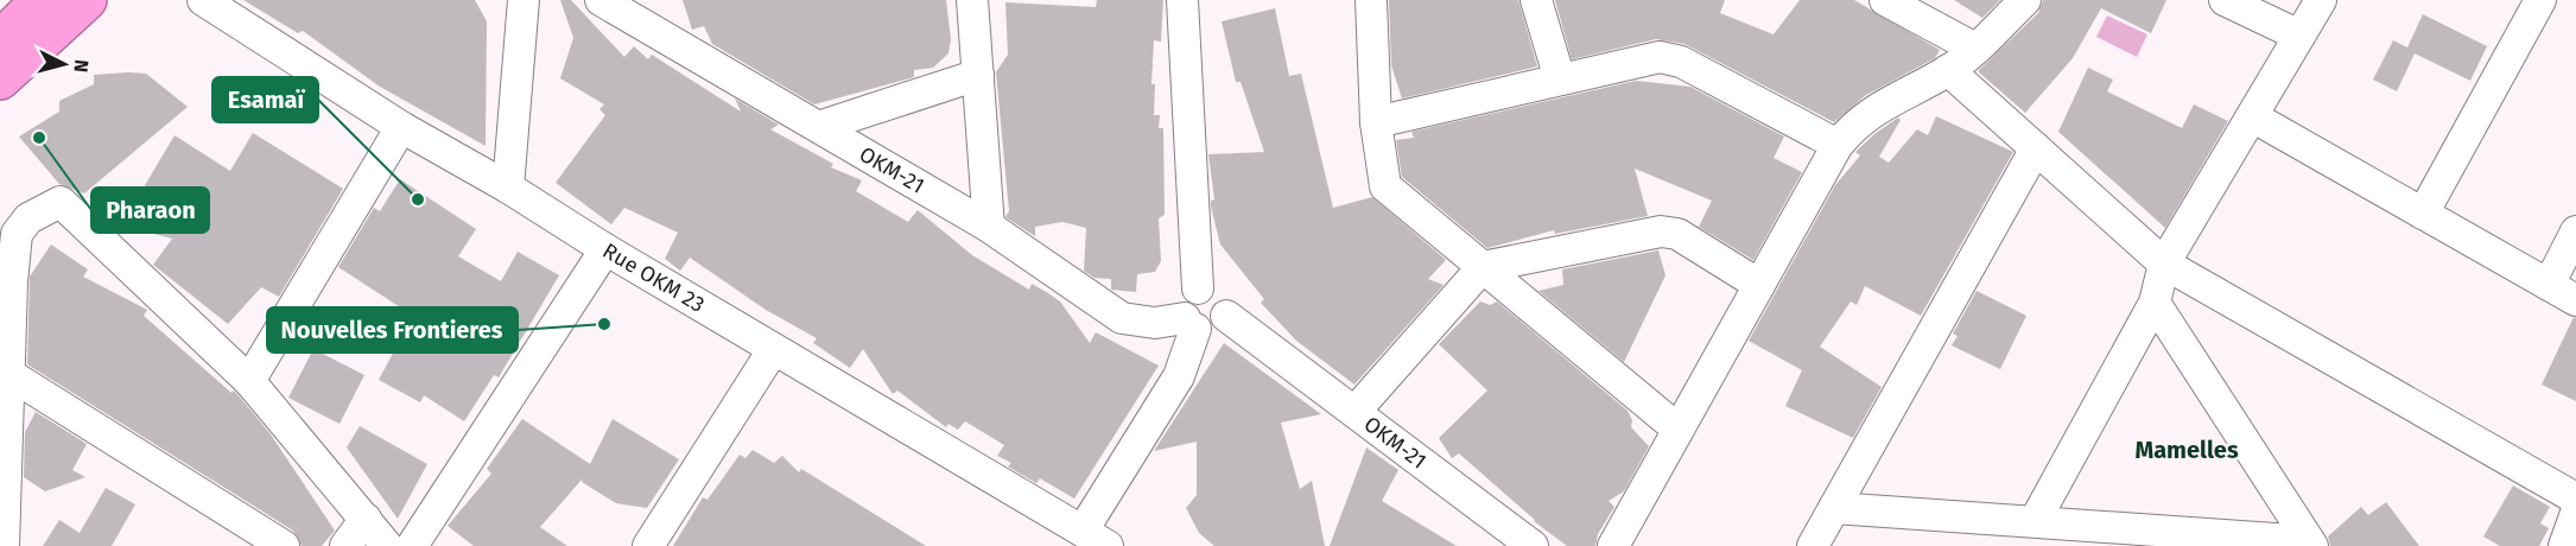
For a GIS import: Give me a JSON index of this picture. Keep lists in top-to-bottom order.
{
  "streets": {
    "street": ["OKM-21", "Rue OKM 23"]
  },
  "districts": ["Mamelles"],
  "places": ["Pharaon", "Esamaï", "Nouvelles Frontieres"],
  "north": "right"
}
